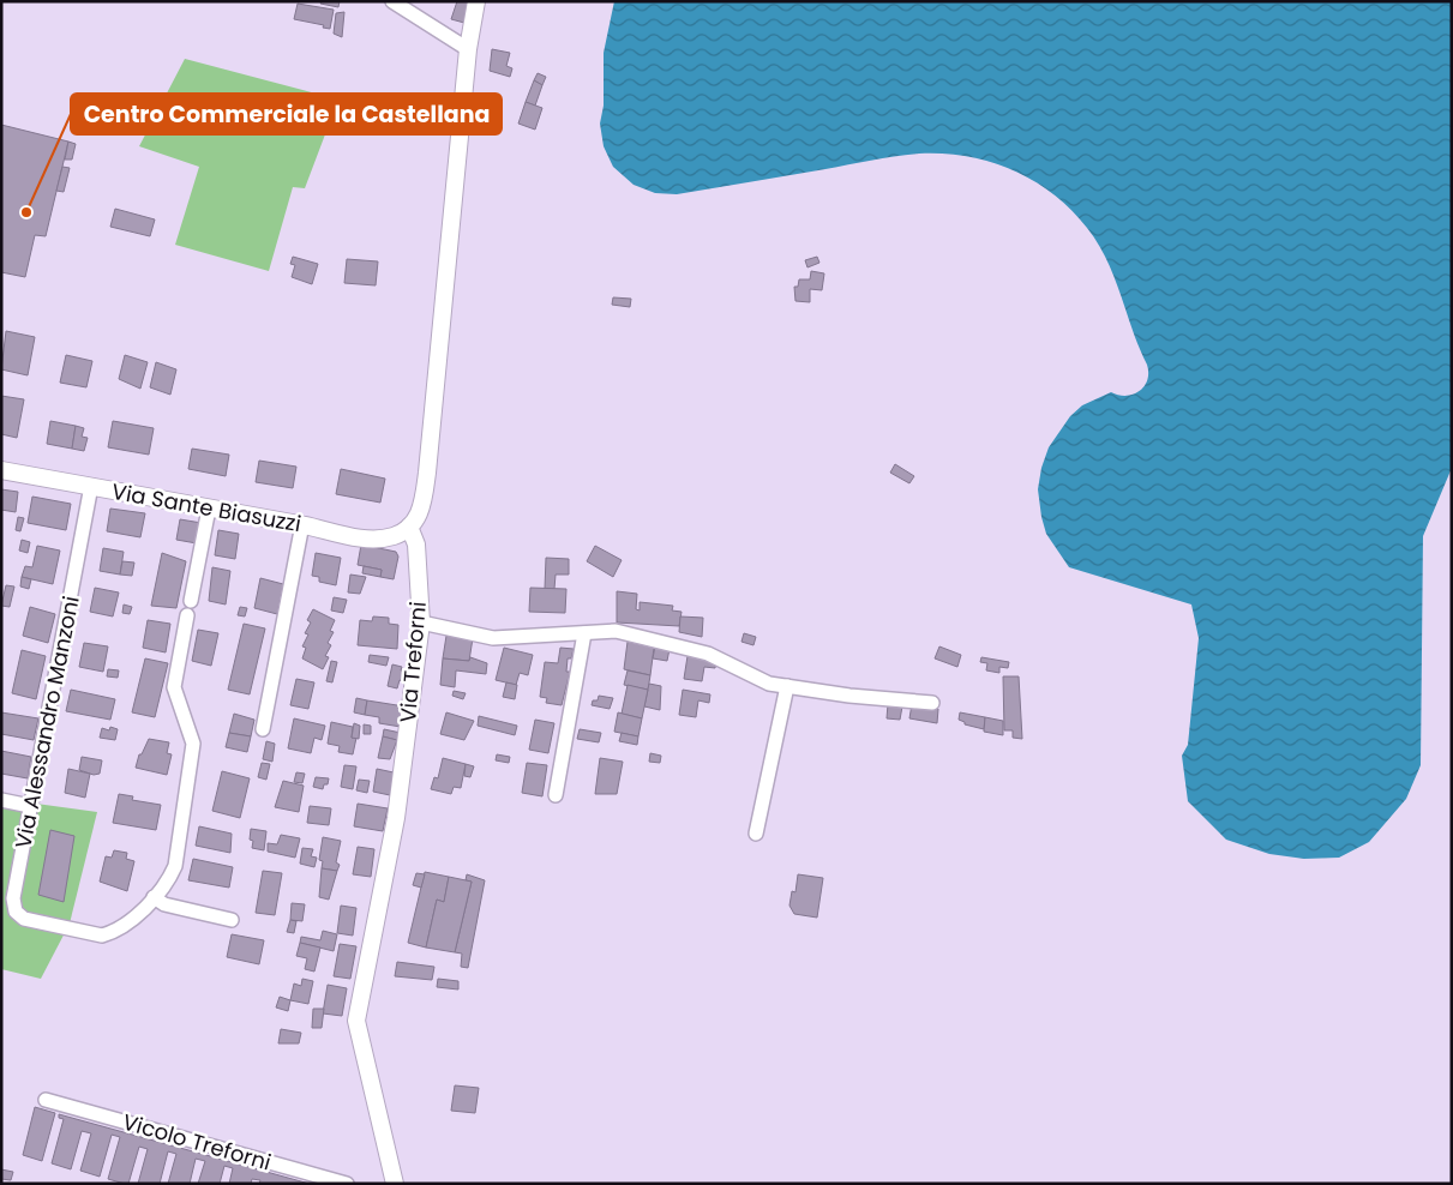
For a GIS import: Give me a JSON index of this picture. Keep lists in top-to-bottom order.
{
  "streets": {
    "street": [
      "Via Sante Biasuzzi",
      "Via Treforni",
      "Via Alessandro Manzoni",
      "Vicolo Treforni"
    ]
  },
  "crossings": [
    ["Via Sante Biasuzzi", "Via Treforni"],
    ["Via Sante Biasuzzi", "Via Alessandro Manzoni"]
  ],
  "places": ["Centro Commerciale la Castellana"]
}
